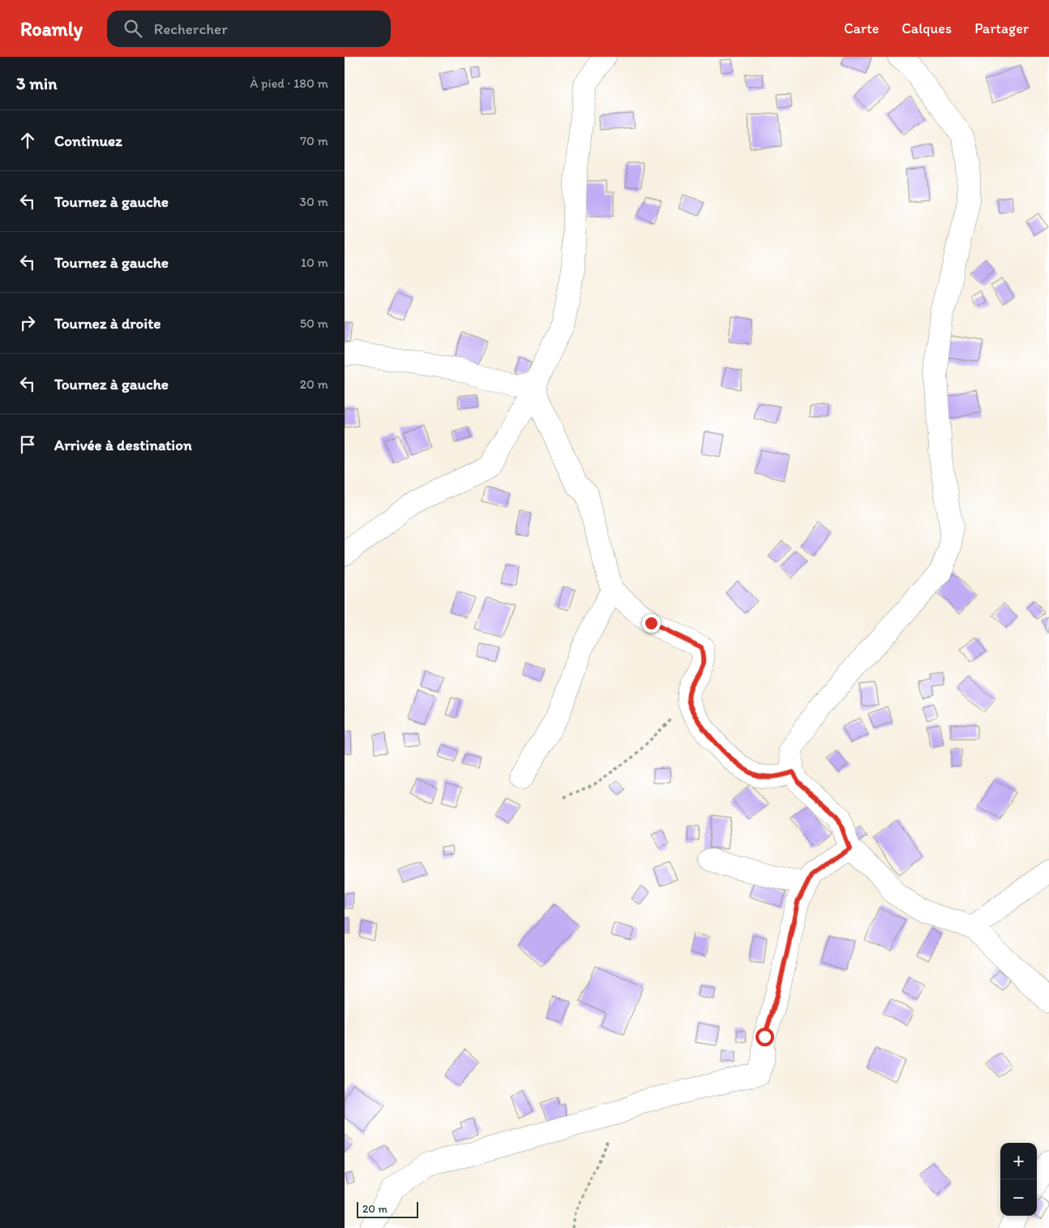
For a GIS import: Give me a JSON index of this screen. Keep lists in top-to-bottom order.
{
  "scale_bar": "20 m",
  "page": {
    "header": "Roamly",
    "search": "Rechercher",
    "nav": ["Carte", "Calques", "Partager"],
    "heading": ["3 min", "À pied · 180 m"],
    "list": [
      ["Continuez", "70 m"],
      ["Tournez à gauche", "30 m"],
      ["Tournez à gauche", "10 m"],
      ["Tournez à droite", "50 m"],
      ["Tournez à gauche", "20 m"],
      "Arrivée à destination"
    ],
    "map_buttons": ["+", "−"],
    "scale": "20 m"
  }
}
